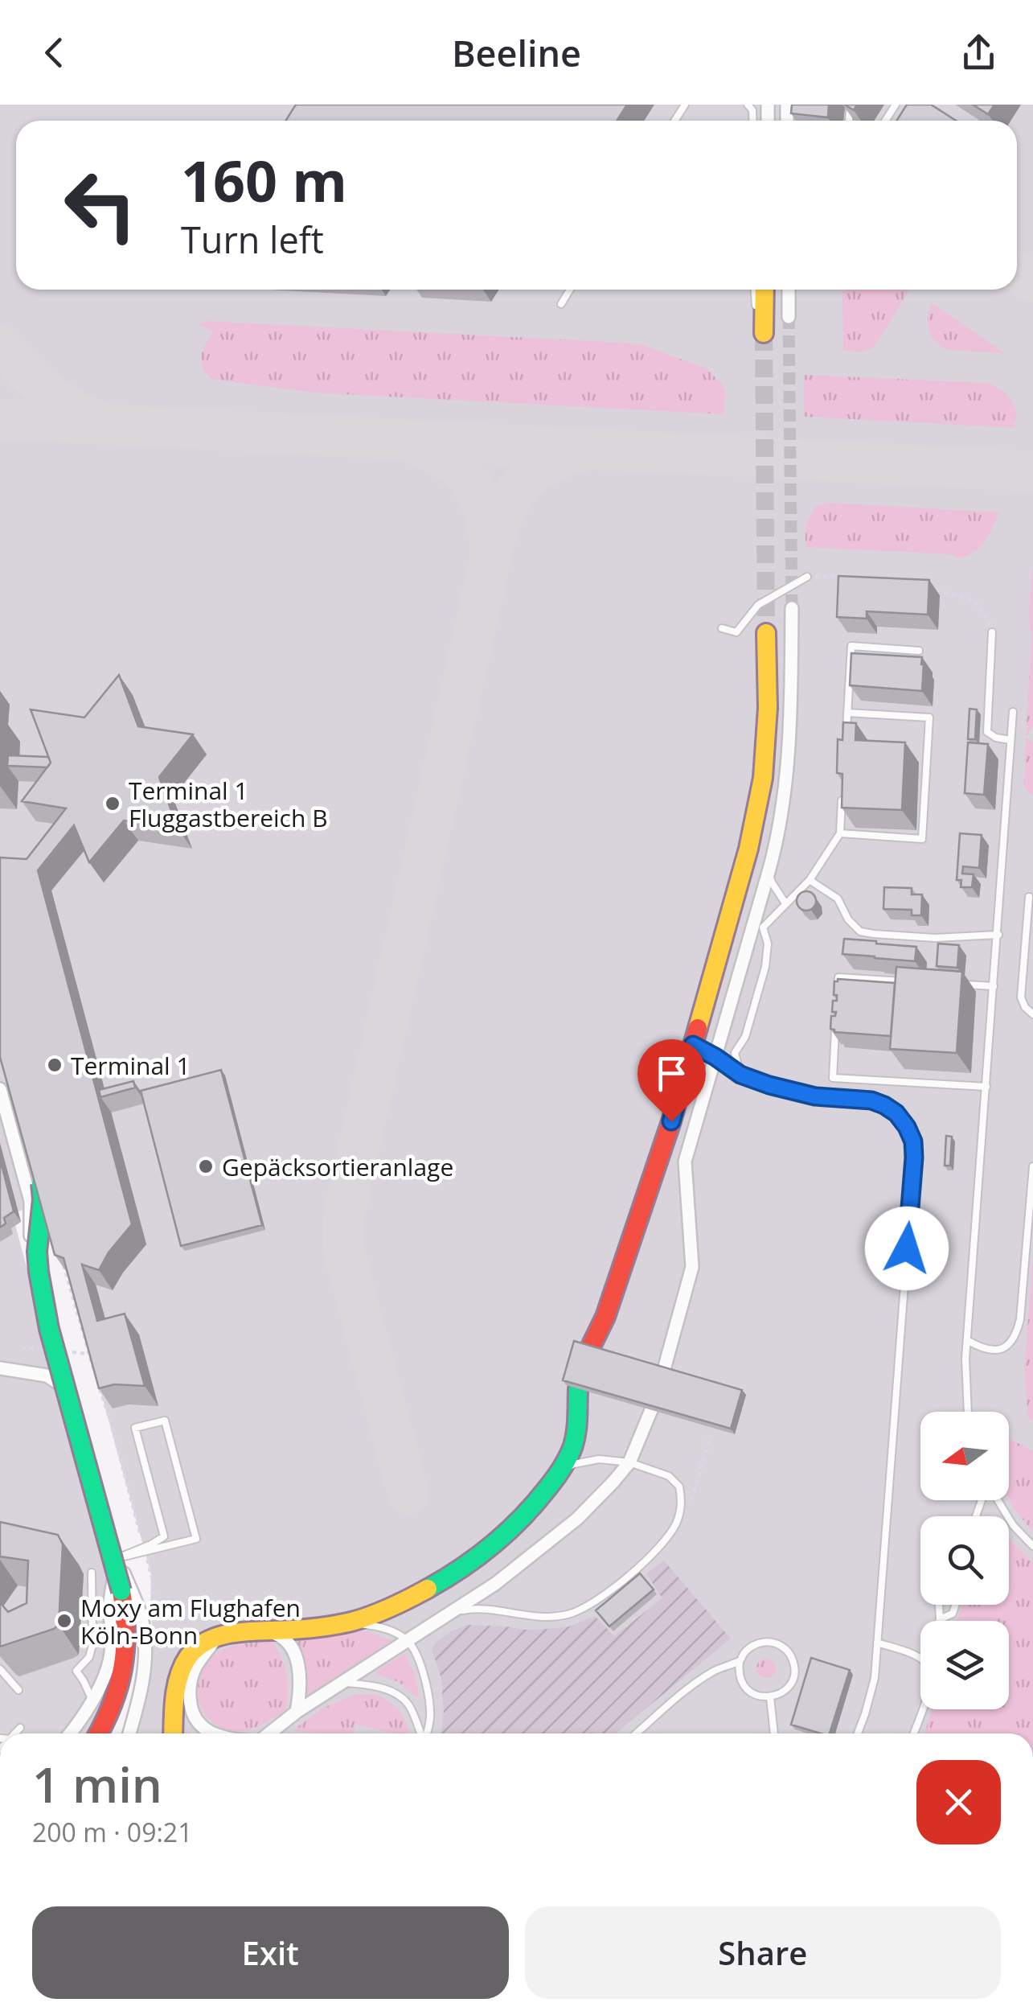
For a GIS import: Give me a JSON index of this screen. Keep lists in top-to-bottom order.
{
  "places": [
    "Terminal 1 Fluggastbereich B",
    "Terminal 1",
    "Gepäcksortieranlage",
    "Moxy am Flughafen Köln-Bonn"
  ],
  "north": "left",
  "page": {
    "header": "Beeline",
    "turn": ["160 m", "Turn left"],
    "heading": ["1 min", "200 m · 09:21"],
    "buttons": ["Exit", "Share"]
  }
}
